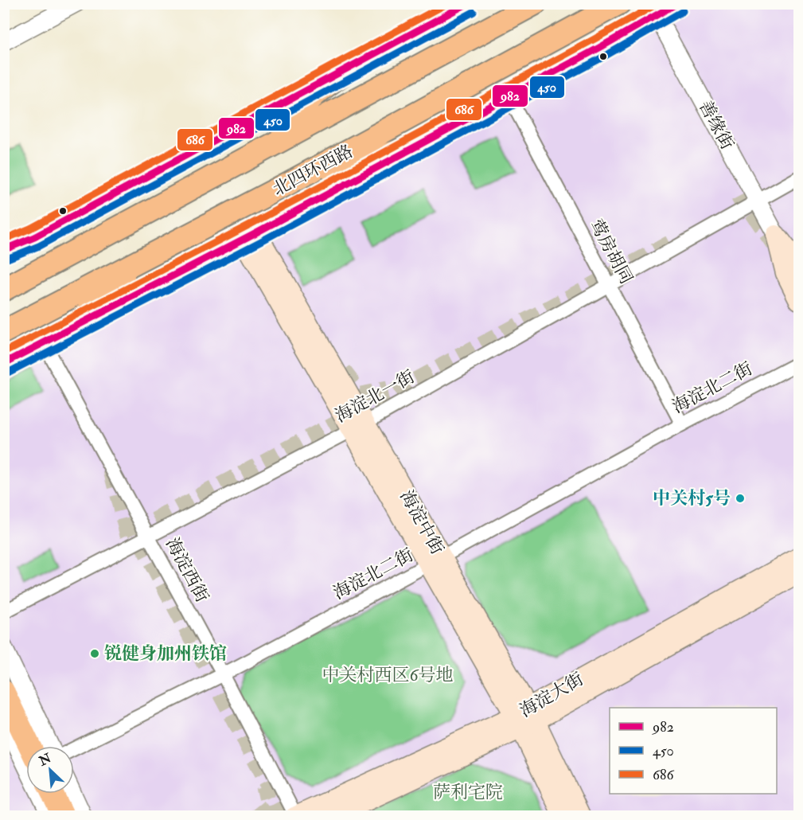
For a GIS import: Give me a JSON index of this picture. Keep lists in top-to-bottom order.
{
  "streets": {
    "highway": ["北四环西路"],
    "main road": ["善缘街", "海淀中街", "海淀大街"],
    "street": [
      "莺房胡同",
      "海淀北二街",
      "海淀北一街",
      "海淀西街"
    ]
  },
  "crossings": [
    ["善缘街", "海淀北一街"],
    ["莺房胡同", "海淀北二街"],
    ["莺房胡同", "海淀北一街"],
    ["海淀北二街", "海淀中街"],
    ["海淀北二街", "海淀西街"],
    ["海淀北一街", "海淀中街"],
    ["海淀北一街", "海淀西街"],
    ["海淀中街", "海淀大街"],
    ["海淀西街", "海淀大街"]
  ],
  "parks": ["中关村西区6号地", "萨利宅院"],
  "places": ["中关村5号", "锐健身加州铁馆"],
  "lines": ["transit line 982", "transit line 686", "transit line 450"],
  "legend": ["982", "450", "686"],
  "north": "top left"
}
